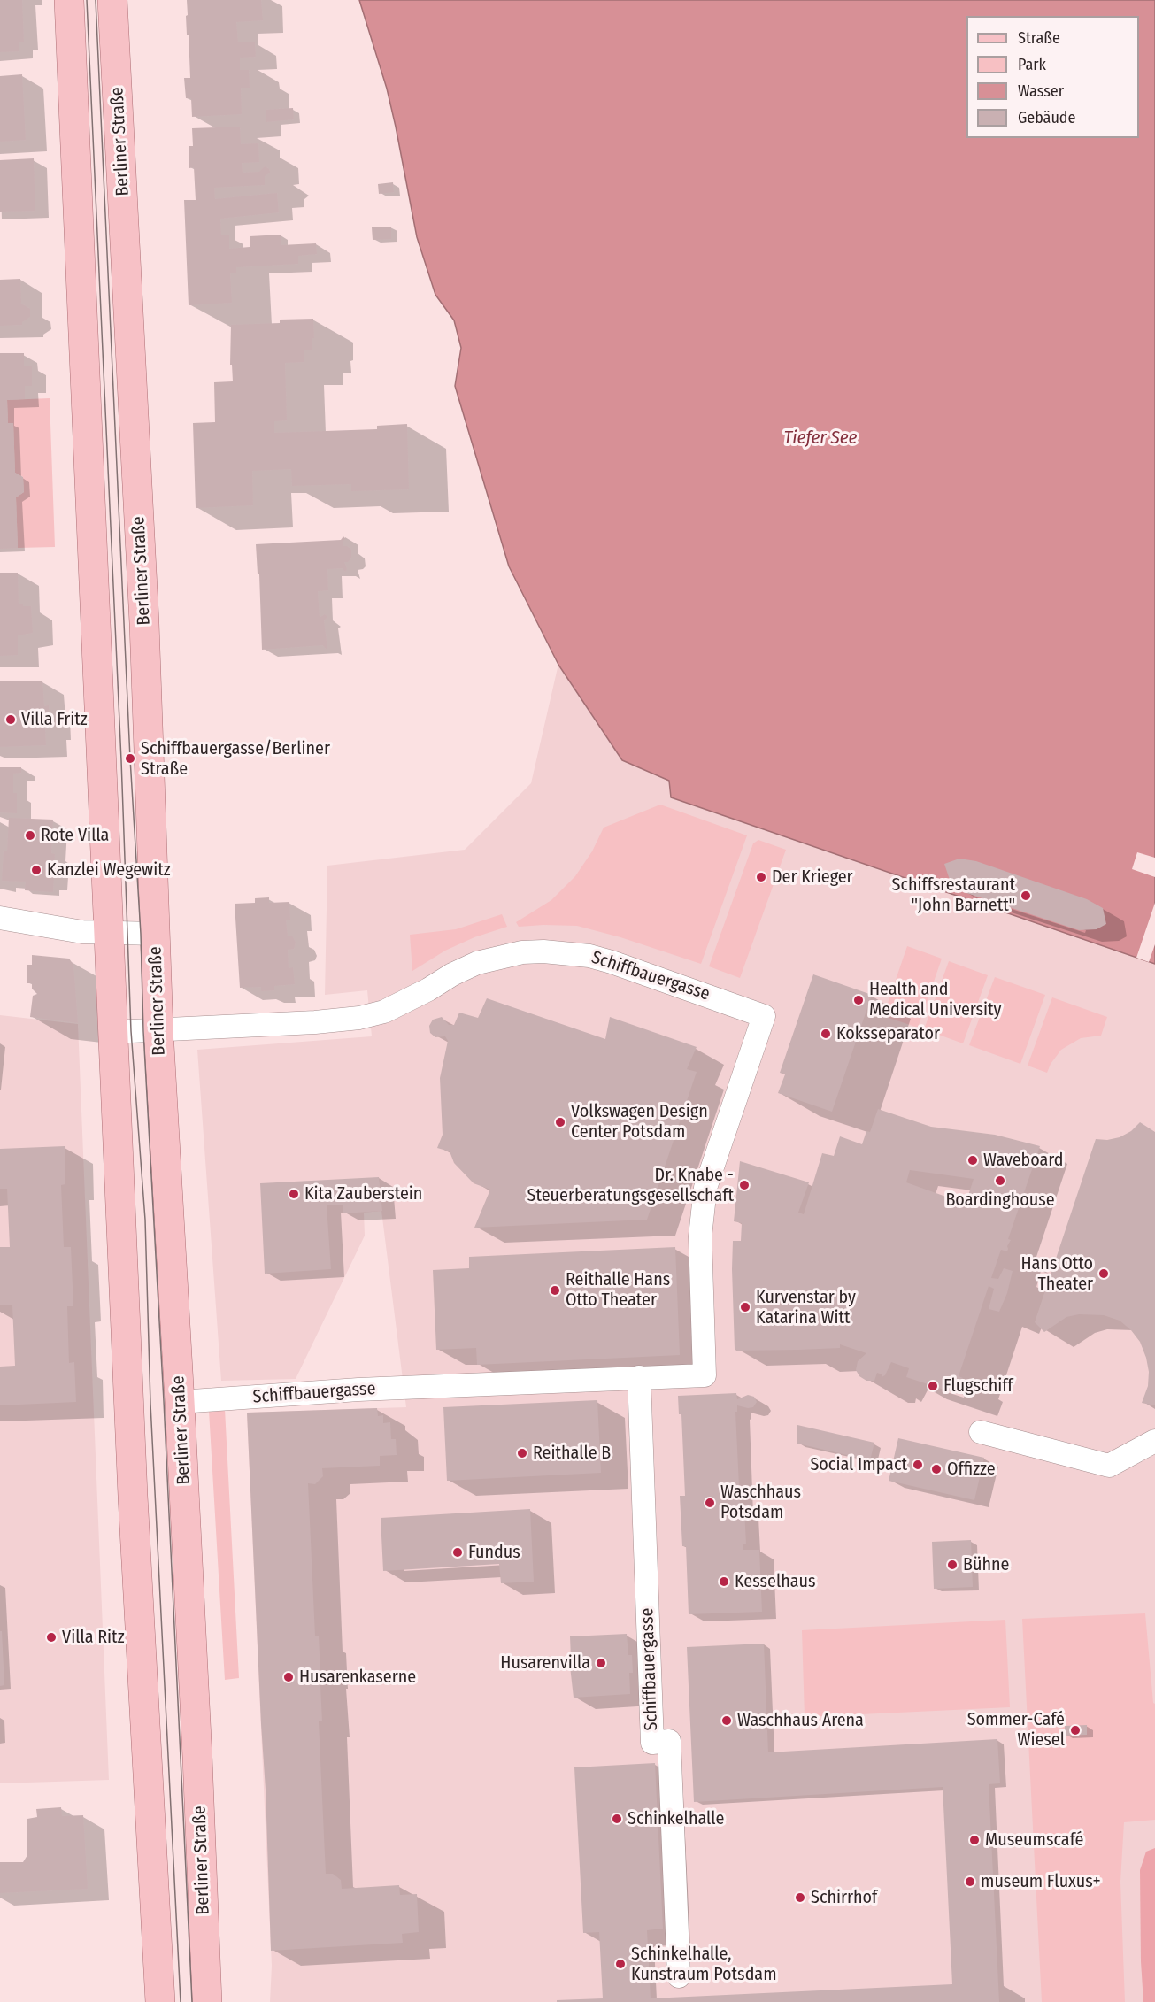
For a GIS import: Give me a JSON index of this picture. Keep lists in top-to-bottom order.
{
  "streets": {
    "main road": ["Berliner Straße"],
    "street": ["Schiffbauergasse"]
  },
  "crossings": [
    ["Berliner Straße", "Schiffbauergasse"]
  ],
  "water": ["Tiefer See"],
  "places": [
    "Villa Fritz",
    "Schiffbauergasse/Berliner Straße",
    "Rote Villa",
    "Kanzlei Wegewitz",
    "Der Krieger",
    "Schiffsrestaurant \"John Barnett\"",
    "Health and Medical University",
    "Koksseparator",
    "Volkswagen Design Center Potsdam",
    "Waveboard",
    "Boardinghouse",
    "Dr. Knabe - Steuerberatungsgesellschaft",
    "Kita Zauberstein",
    "Hans Otto Theater",
    "Reithalle Hans Otto Theater",
    "Kurvenstar by Katarina Witt",
    "Flugschiff",
    "Reithalle B",
    "Social Impact",
    "Offizze",
    "Waschhaus Potsdam",
    "Fundus",
    "Bühne",
    "Kesselhaus",
    "Villa Ritz",
    "Husarenvilla",
    "Husarenkaserne",
    "Waschhaus Arena",
    "Sommer-Café Wiesel",
    "Schinkelhalle",
    "Museumscafé",
    "museum Fluxus+",
    "Schirrhof",
    "Schinkelhalle, Kunstraum Potsdam"
  ],
  "legend": [
    "Straße",
    "Park",
    "Wasser",
    "Gebäude"
  ]
}
